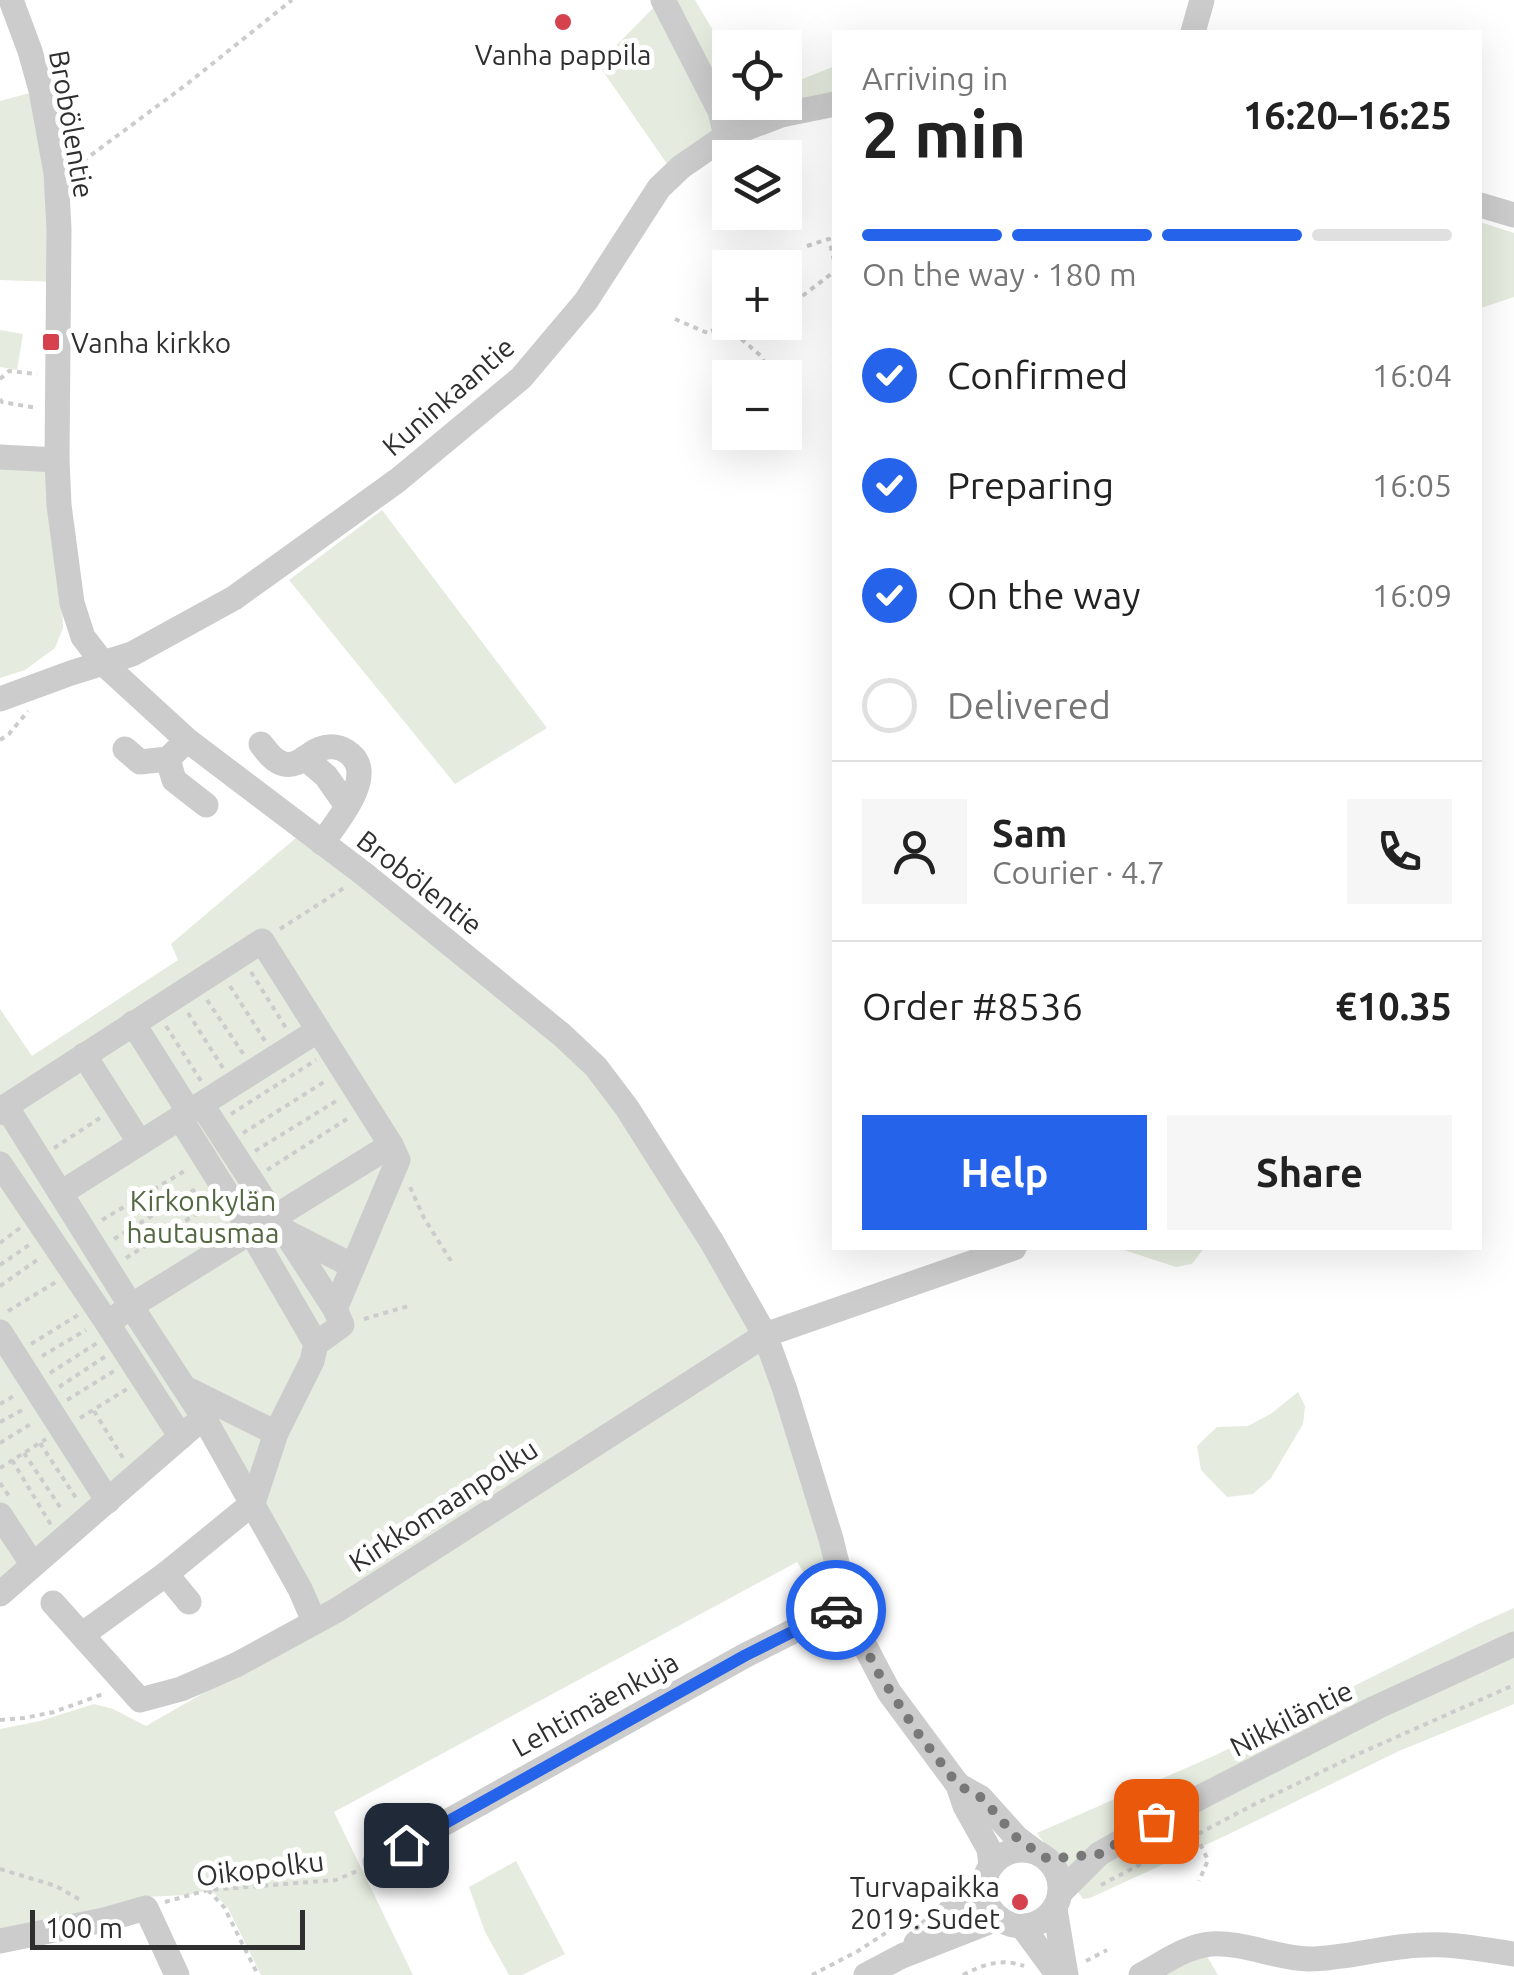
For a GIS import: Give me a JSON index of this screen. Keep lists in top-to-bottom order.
{
  "streets": {
    "street": [
      "Brobölentie",
      "Kuninkaantie",
      "Kirkkomaanpolku",
      "Lehtimäenkuja",
      "Nikkiläntie"
    ],
    "path": ["Oikopolku"]
  },
  "crossings": [
    ["Brobölentie", "Kuninkaantie"],
    ["Brobölentie", "Kirkkomaanpolku"],
    ["Brobölentie", "Lehtimäenkuja"],
    ["Brobölentie", "Nikkiläntie"],
    ["Lehtimäenkuja", "Oikopolku"]
  ],
  "parks": ["Kirkonkylän hautausmaa"],
  "places": {
    "other": ["Vanha pappila", "Turvapaikka 2019: Sudet"],
    "transit": ["Vanha kirkko"]
  },
  "scale_bar": "100 m",
  "page": {
    "map_buttons": ["+", "−"],
    "heading": ["2 min", "Arriving in", "16:20–16:25"],
    "panel": [
      "Sam",
      "Courier · 4.7",
      "Order #8536",
      "€10.35"
    ],
    "bar": "On the way · 180 m",
    "list": [
      ["Confirmed", "16:04"],
      ["Preparing", "16:05"],
      ["On the way", "16:09"],
      "Delivered"
    ],
    "buttons": ["Help", "Share"],
    "scale": "100 m"
  }
}
